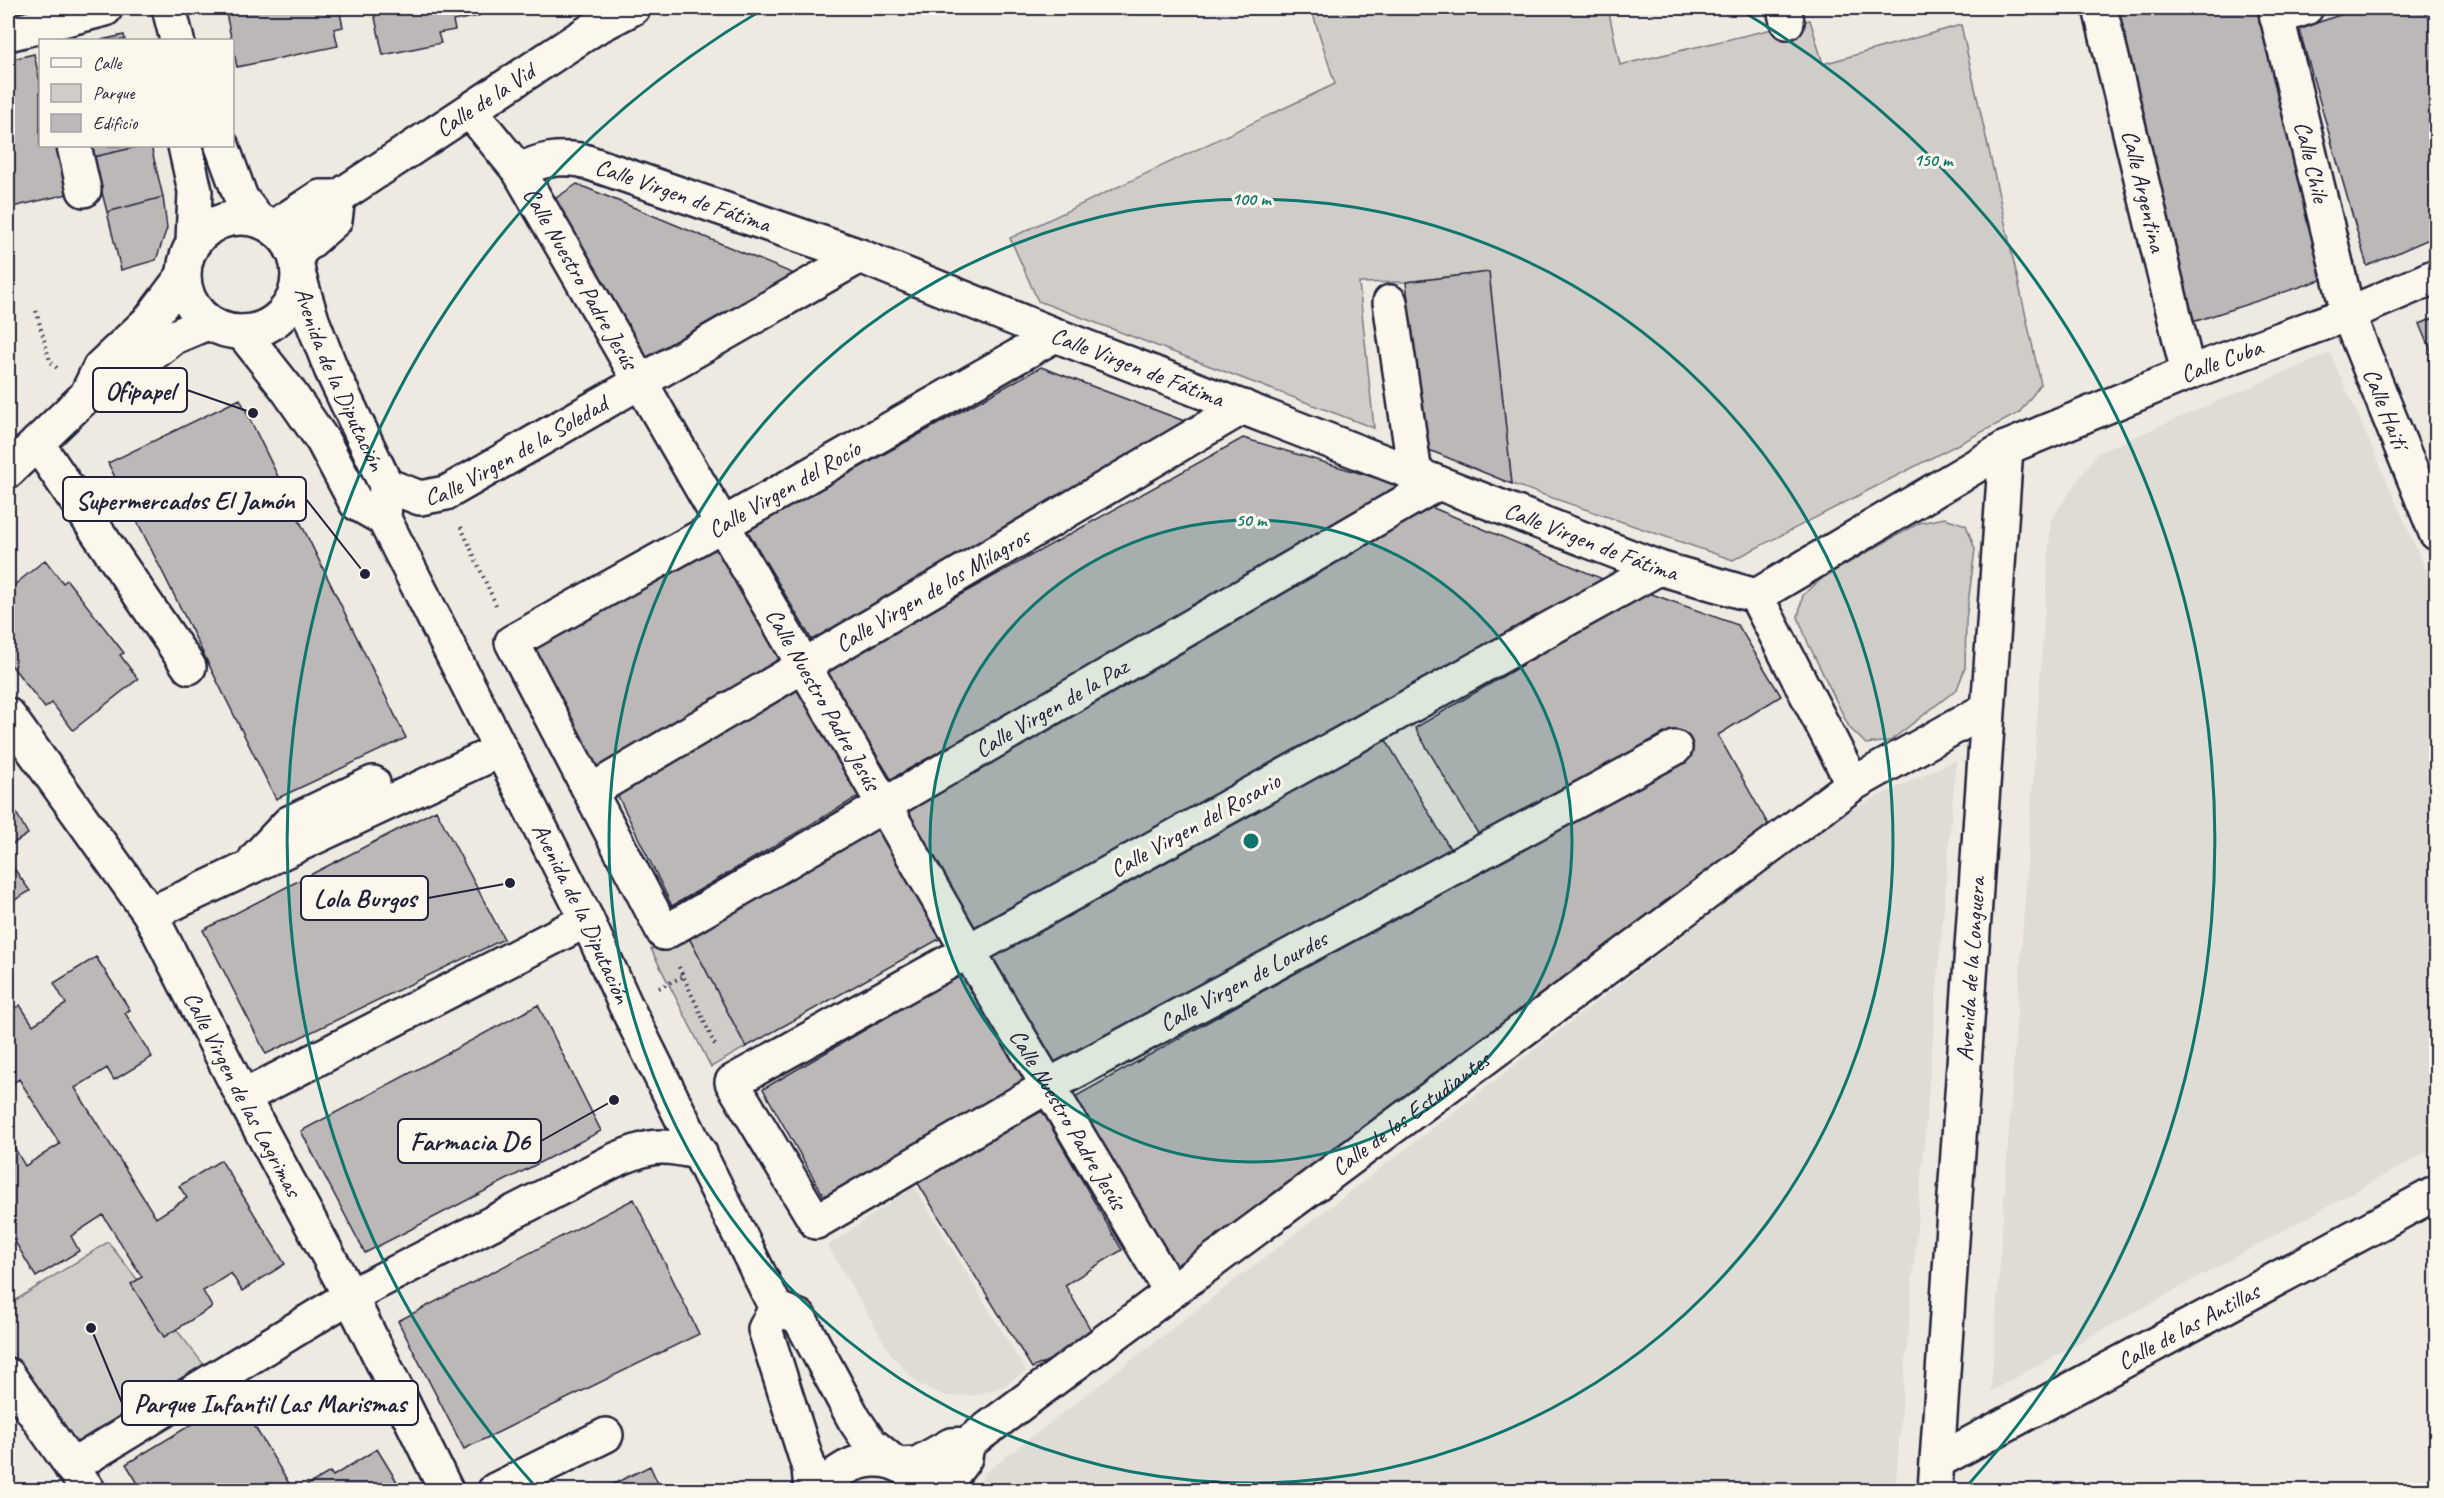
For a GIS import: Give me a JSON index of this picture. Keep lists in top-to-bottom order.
{
  "streets": {
    "street": [
      "Calle de la Vid",
      "Calle Chile",
      "Calle Argentina",
      "Calle Virgen de Fátima",
      "Calle Nuestro Padre Jesús",
      "Calle Cuba",
      "Avenida de la Diputación",
      "Calle Haití",
      "Calle Virgen de la Soledad",
      "Calle Virgen del Rocío",
      "Calle Virgen de los Milagros",
      "Calle Virgen de la Paz",
      "Calle Virgen del Rosario",
      "Avenida de la Longuera",
      "Calle Virgen de Lourdes",
      "Calle Virgen de las Lagrimas",
      "Calle de los Estudiantes",
      "Calle de las Antillas"
    ]
  },
  "crossings": [
    ["Calle de la Vid", "Calle Nuestro Padre Jesús"],
    ["Calle de la Vid", "Avenida de la Diputación"],
    ["Calle Chile", "Calle Cuba"],
    ["Calle Chile", "Calle Haití"],
    ["Calle Argentina", "Calle Cuba"],
    ["Calle Virgen de Fátima", "Calle Nuestro Padre Jesús"],
    ["Calle Virgen de Fátima", "Calle Cuba"],
    ["Calle Virgen de Fátima", "Calle Virgen de la Soledad"],
    ["Calle Virgen de Fátima", "Calle Virgen del Rocío"],
    ["Calle Virgen de Fátima", "Calle Virgen de los Milagros"],
    ["Calle Virgen de Fátima", "Calle Virgen de la Paz"],
    ["Calle Virgen de Fátima", "Calle Virgen del Rosario"],
    ["Calle Nuestro Padre Jesús", "Calle Virgen de la Soledad"],
    ["Calle Nuestro Padre Jesús", "Calle Virgen del Rocío"],
    ["Calle Nuestro Padre Jesús", "Calle Virgen de los Milagros"],
    ["Calle Nuestro Padre Jesús", "Calle Virgen de la Paz"],
    ["Calle Nuestro Padre Jesús", "Calle Virgen del Rosario"],
    ["Calle Nuestro Padre Jesús", "Calle Virgen de Lourdes"],
    ["Calle Nuestro Padre Jesús", "Calle de los Estudiantes"],
    ["Calle Cuba", "Calle Haití"],
    ["Calle Cuba", "Avenida de la Longuera"],
    ["Avenida de la Diputación", "Calle Virgen de la Soledad"],
    ["Calle Virgen del Rosario", "Calle Virgen de Lourdes"],
    ["Avenida de la Longuera", "Calle de los Estudiantes"],
    ["Avenida de la Longuera", "Calle de las Antillas"]
  ],
  "places": [
    "Ofipapel",
    "Supermercados El Jamón",
    "Lola Burgos",
    "Farmacia D6",
    "Parque Infantil Las Marismas"
  ],
  "legend": ["Calle", "Parque", "Edificio"],
  "rings": ["150 m", "100 m", "50 m"]
}
